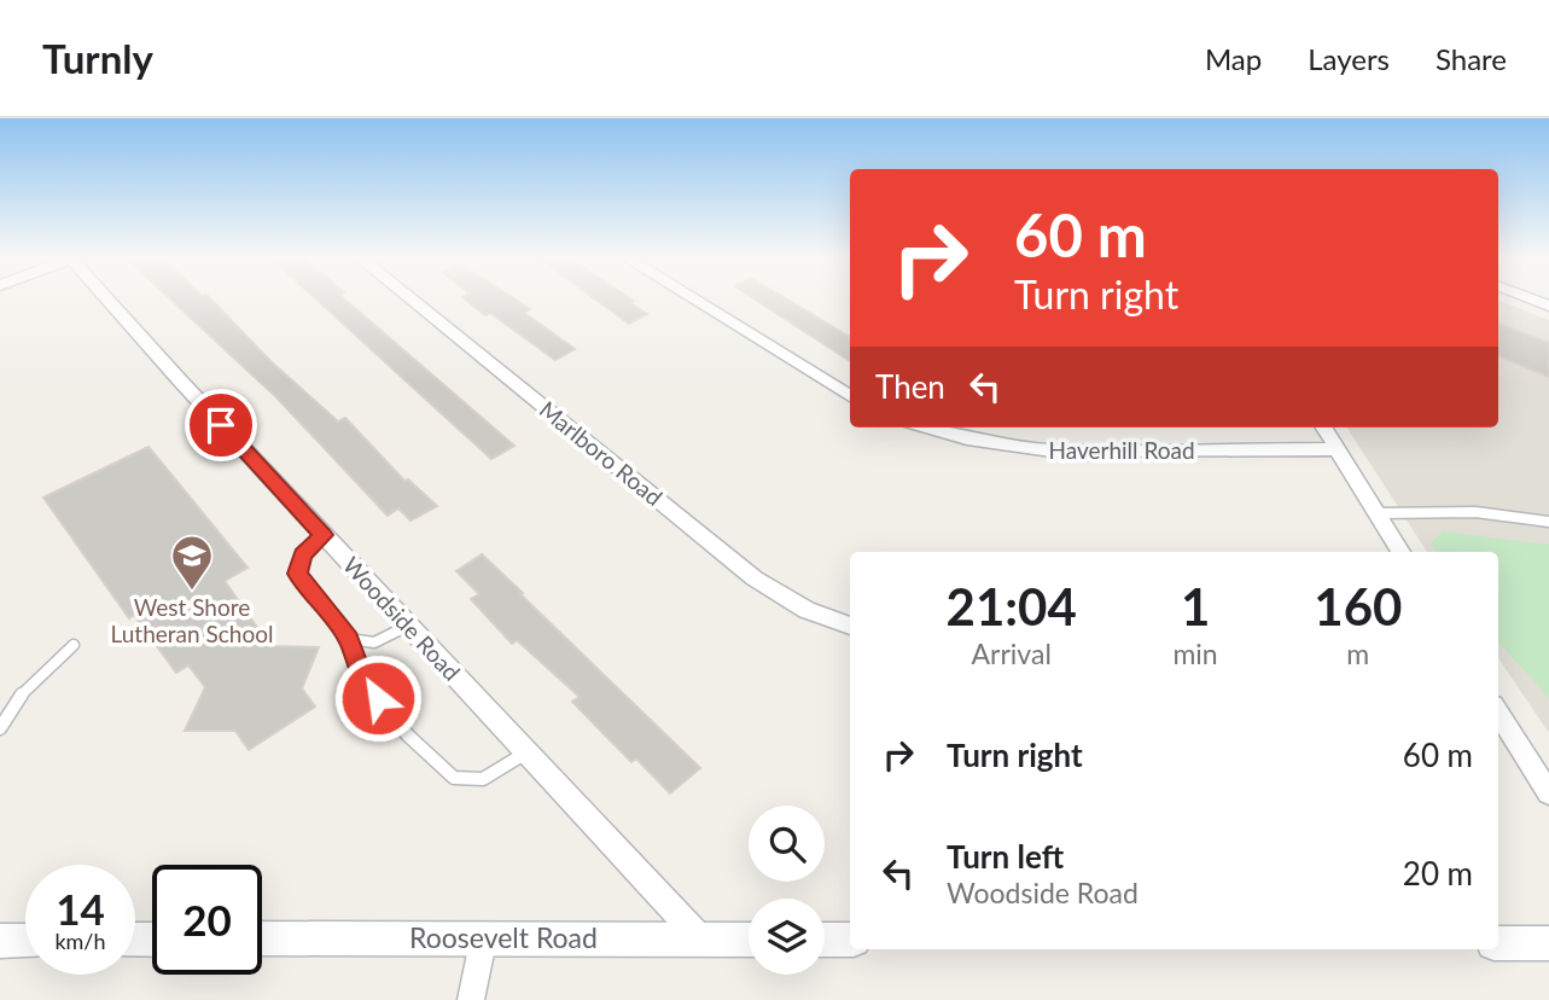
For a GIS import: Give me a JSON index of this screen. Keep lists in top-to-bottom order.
{
  "streets": {
    "street": [
      "Haverhill Road",
      "Marlboro Road",
      "Woodside Road",
      "Roosevelt Road"
    ]
  },
  "crossings": [
    ["Woodside Road", "Roosevelt Road"]
  ],
  "places": {
    "school or university": ["West Shore Lutheran School"]
  },
  "page": {
    "header": "Turnly",
    "nav": ["Map", "Layers", "Share"],
    "turn": ["60 m", "Turn right"],
    "then": "Then",
    "eta": [
      "21:04",
      "Arrival",
      "1",
      "min",
      "160",
      "m"
    ],
    "list": [
      {
        "name": "Turn right",
        "value": "60 m"
      },
      {
        "name": "Turn left",
        "note": "Woodside Road",
        "value": "20 m"
      }
    ],
    "speed": "14 km/h",
    "limit": "20"
  }
}
